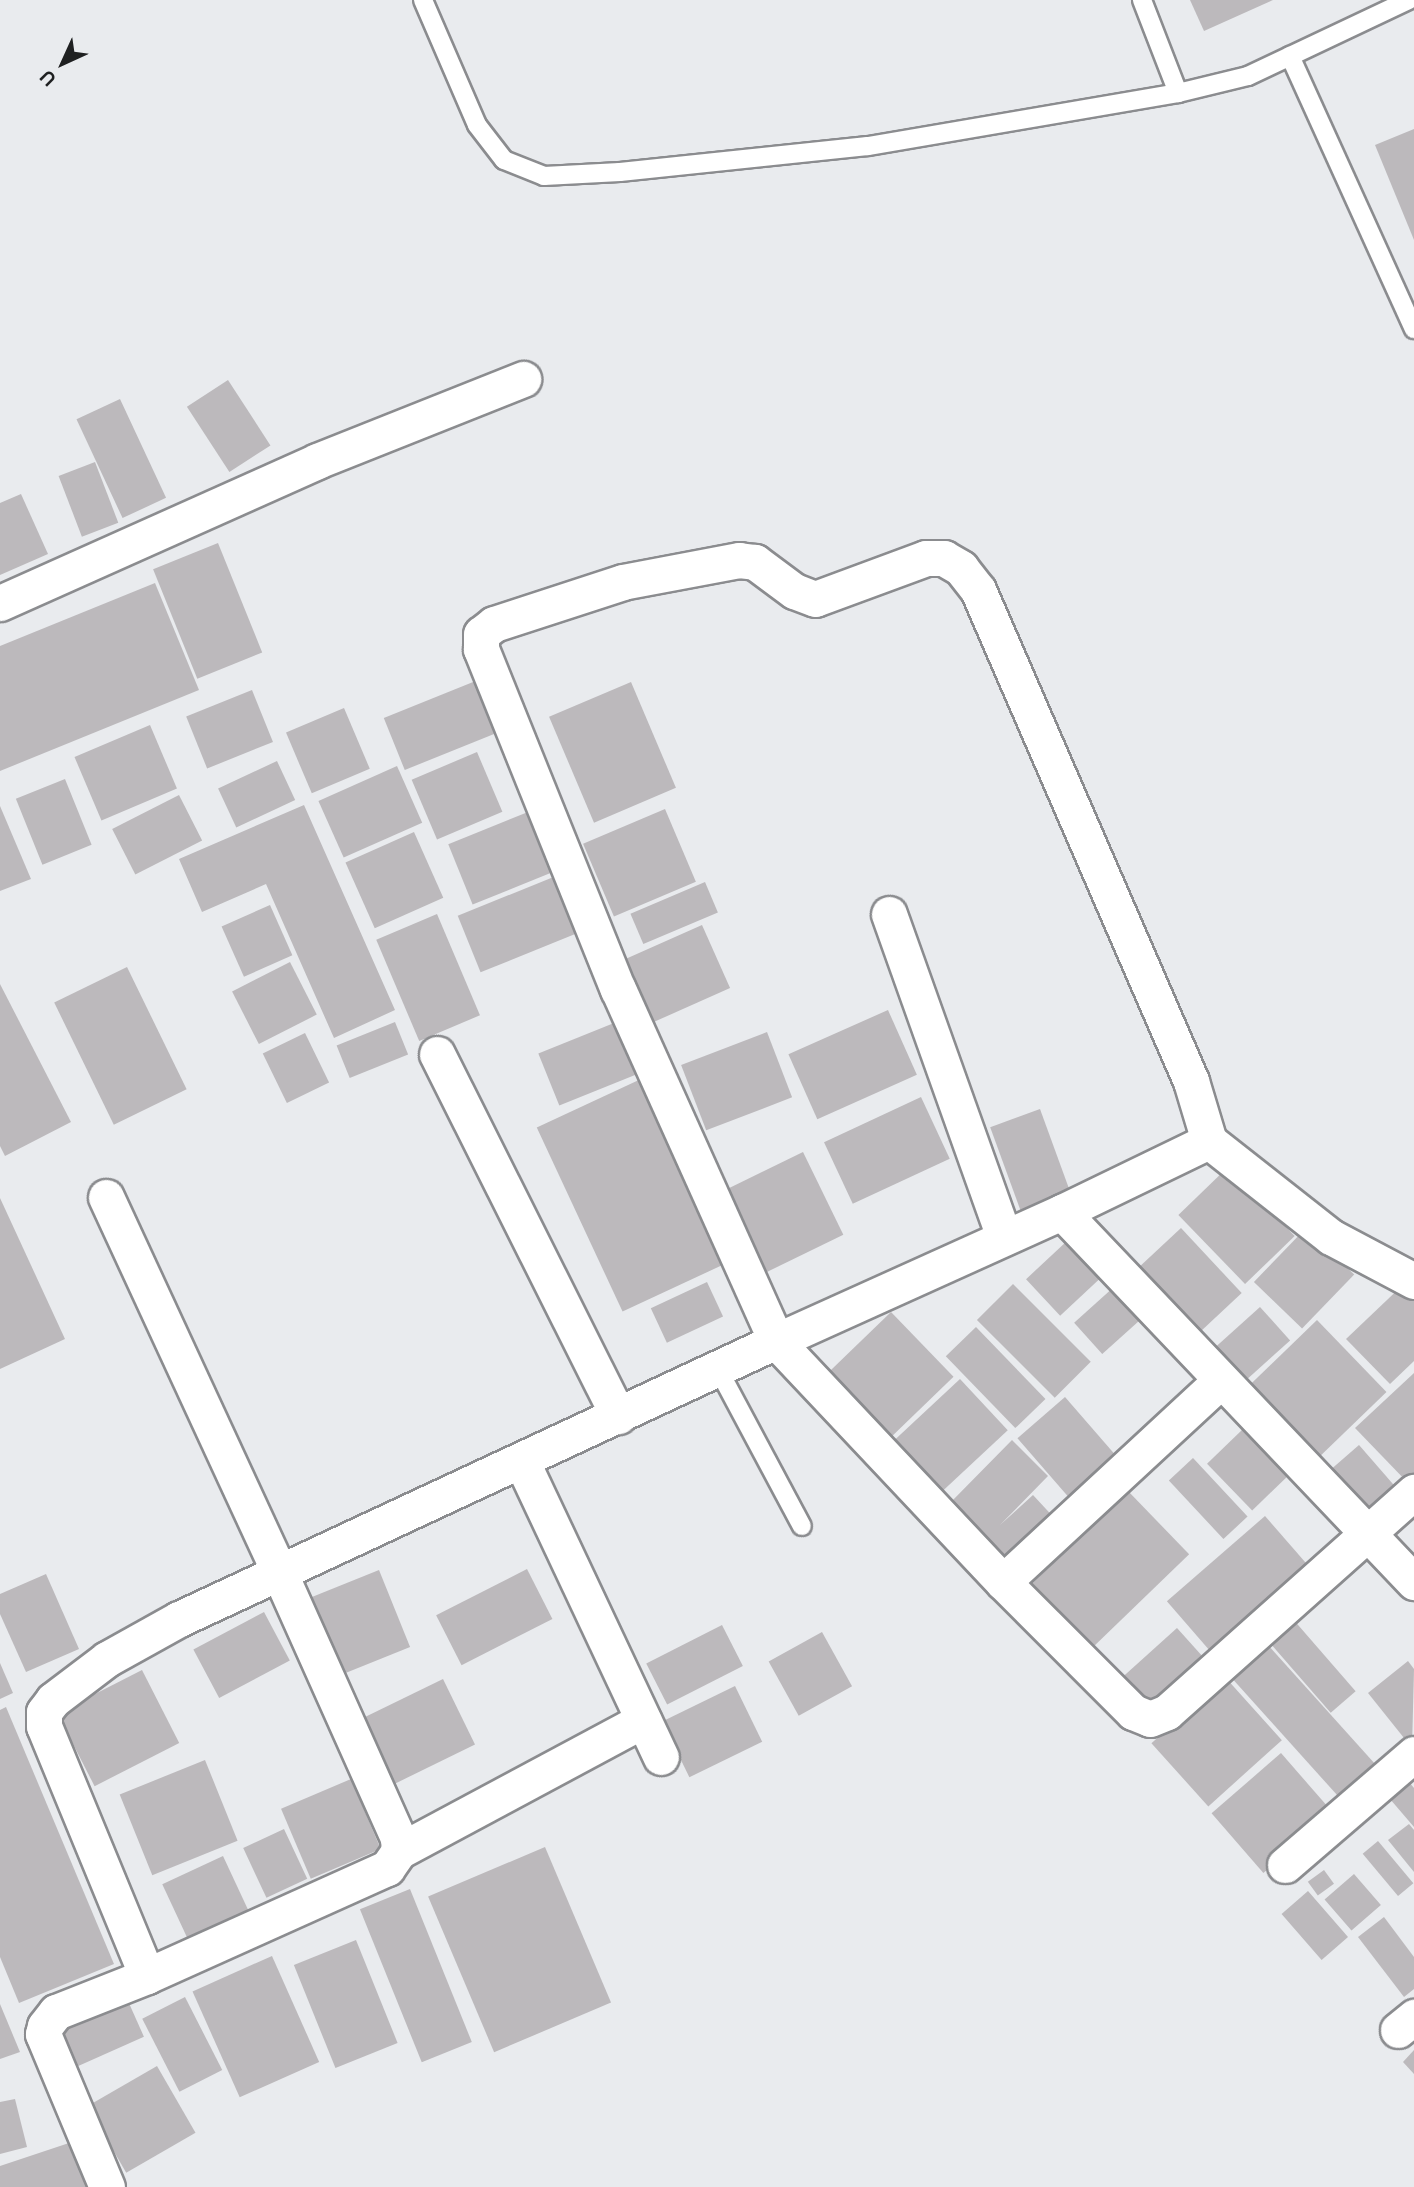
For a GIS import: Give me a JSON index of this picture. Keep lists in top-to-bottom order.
{
  "north": "bottom left"
}
